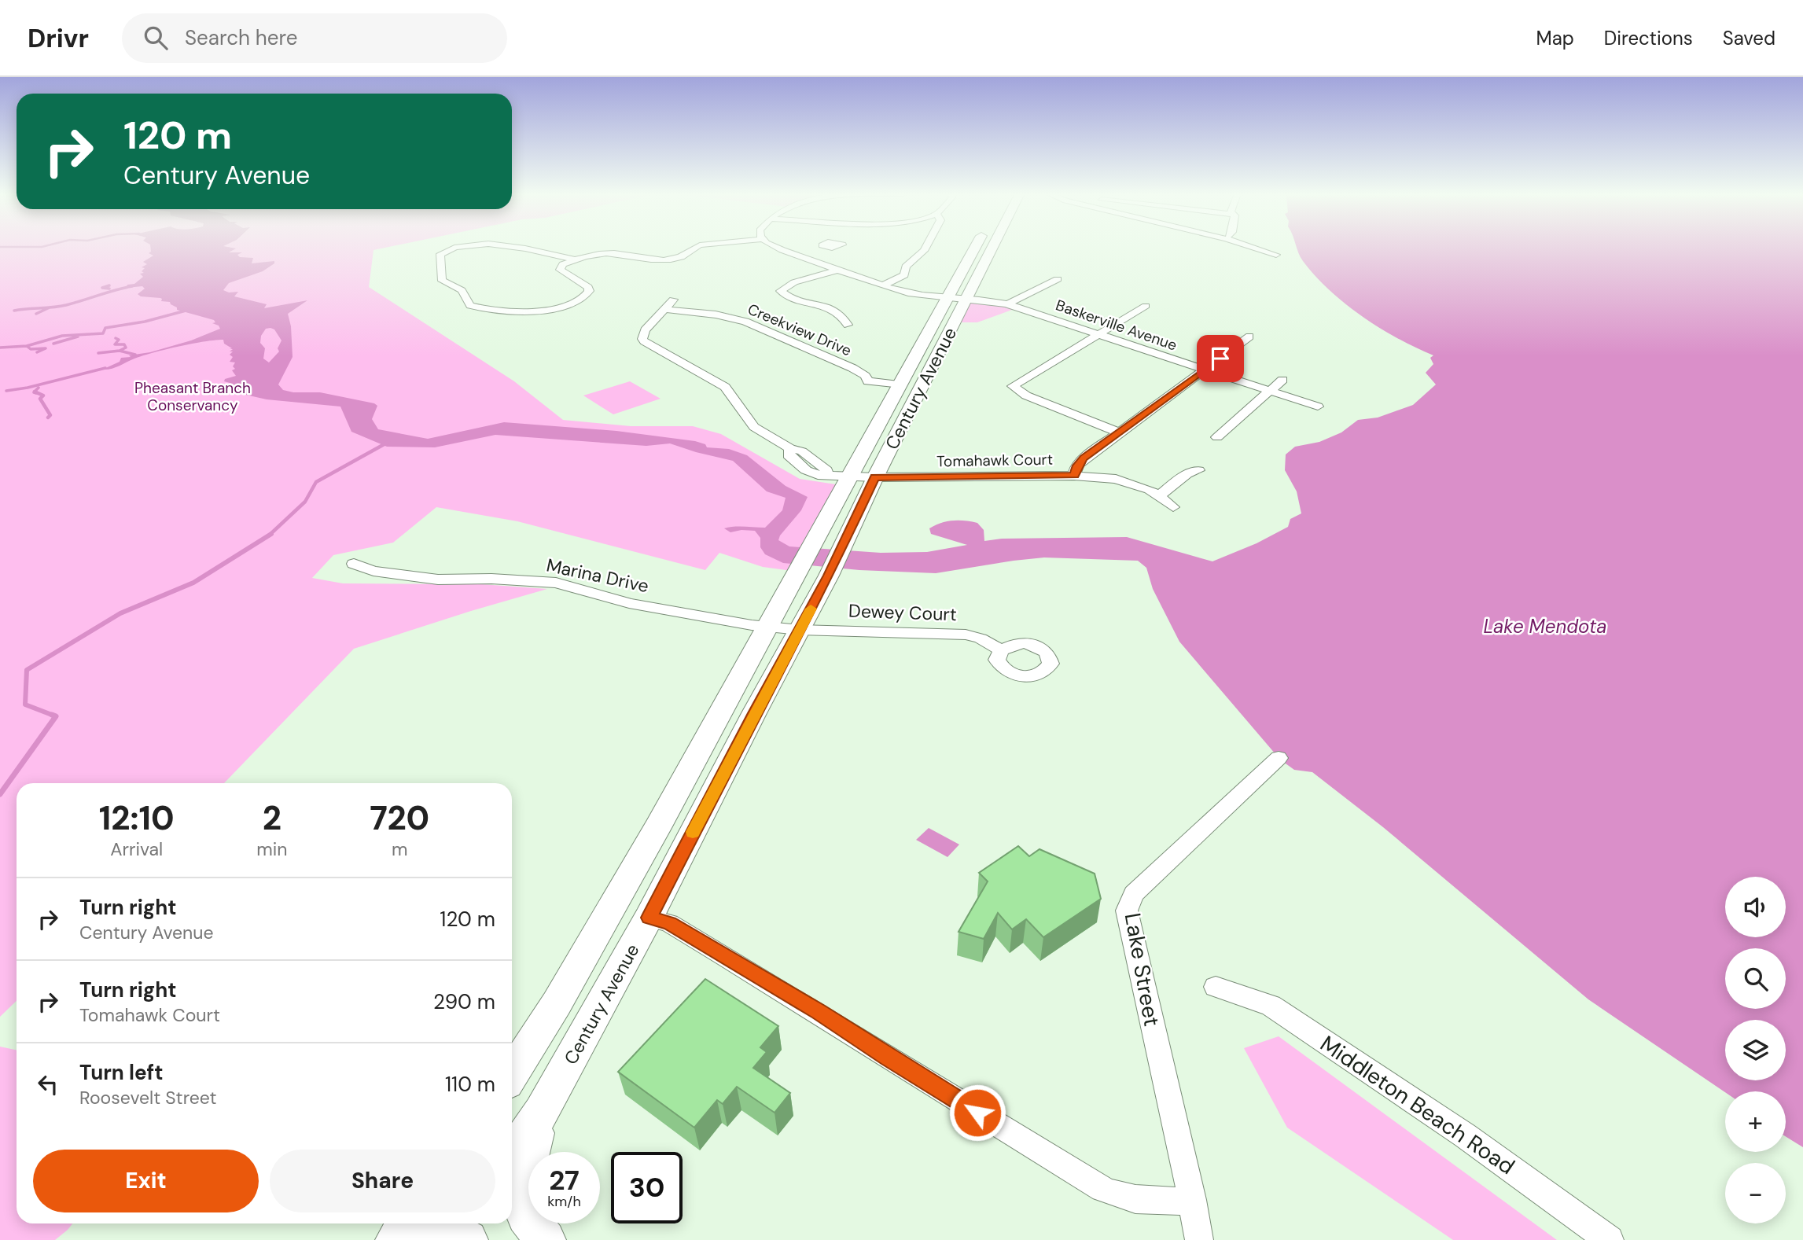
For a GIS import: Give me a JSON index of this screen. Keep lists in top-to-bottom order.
{
  "streets": {
    "main road": ["Century Avenue"],
    "street": [
      "Baskerville Avenue",
      "Creekview Drive",
      "Tomahawk Court",
      "Marina Drive",
      "Dewey Court",
      "Lake Street",
      "Middleton Beach Road"
    ]
  },
  "crossings": [
    ["Baskerville Avenue", "Century Avenue"],
    ["Creekview Drive", "Century Avenue"],
    ["Creekview Drive", "Tomahawk Court"],
    ["Century Avenue", "Tomahawk Court"],
    ["Century Avenue", "Marina Drive"],
    ["Century Avenue", "Dewey Court"],
    ["Marina Drive", "Dewey Court"]
  ],
  "water": ["Lake Mendota"],
  "parks": ["Pheasant Branch Conservancy"],
  "page": {
    "header": "Drivr",
    "search": "Search here",
    "nav": ["Map", "Directions", "Saved"],
    "turn": ["120 m", "Century Avenue"],
    "eta": [
      "12:10",
      "Arrival",
      "2",
      "min",
      "720",
      "m"
    ],
    "map_buttons": ["+", "−"],
    "list": [
      {
        "name": "Turn right",
        "note": "Century Avenue",
        "value": "120 m"
      },
      {
        "name": "Turn right",
        "note": "Tomahawk Court",
        "value": "290 m"
      },
      {
        "name": "Turn left",
        "note": "Roosevelt Street",
        "value": "110 m"
      }
    ],
    "buttons": ["Exit", "Share"],
    "speed": "27 km/h",
    "limit": "30"
  }
}
